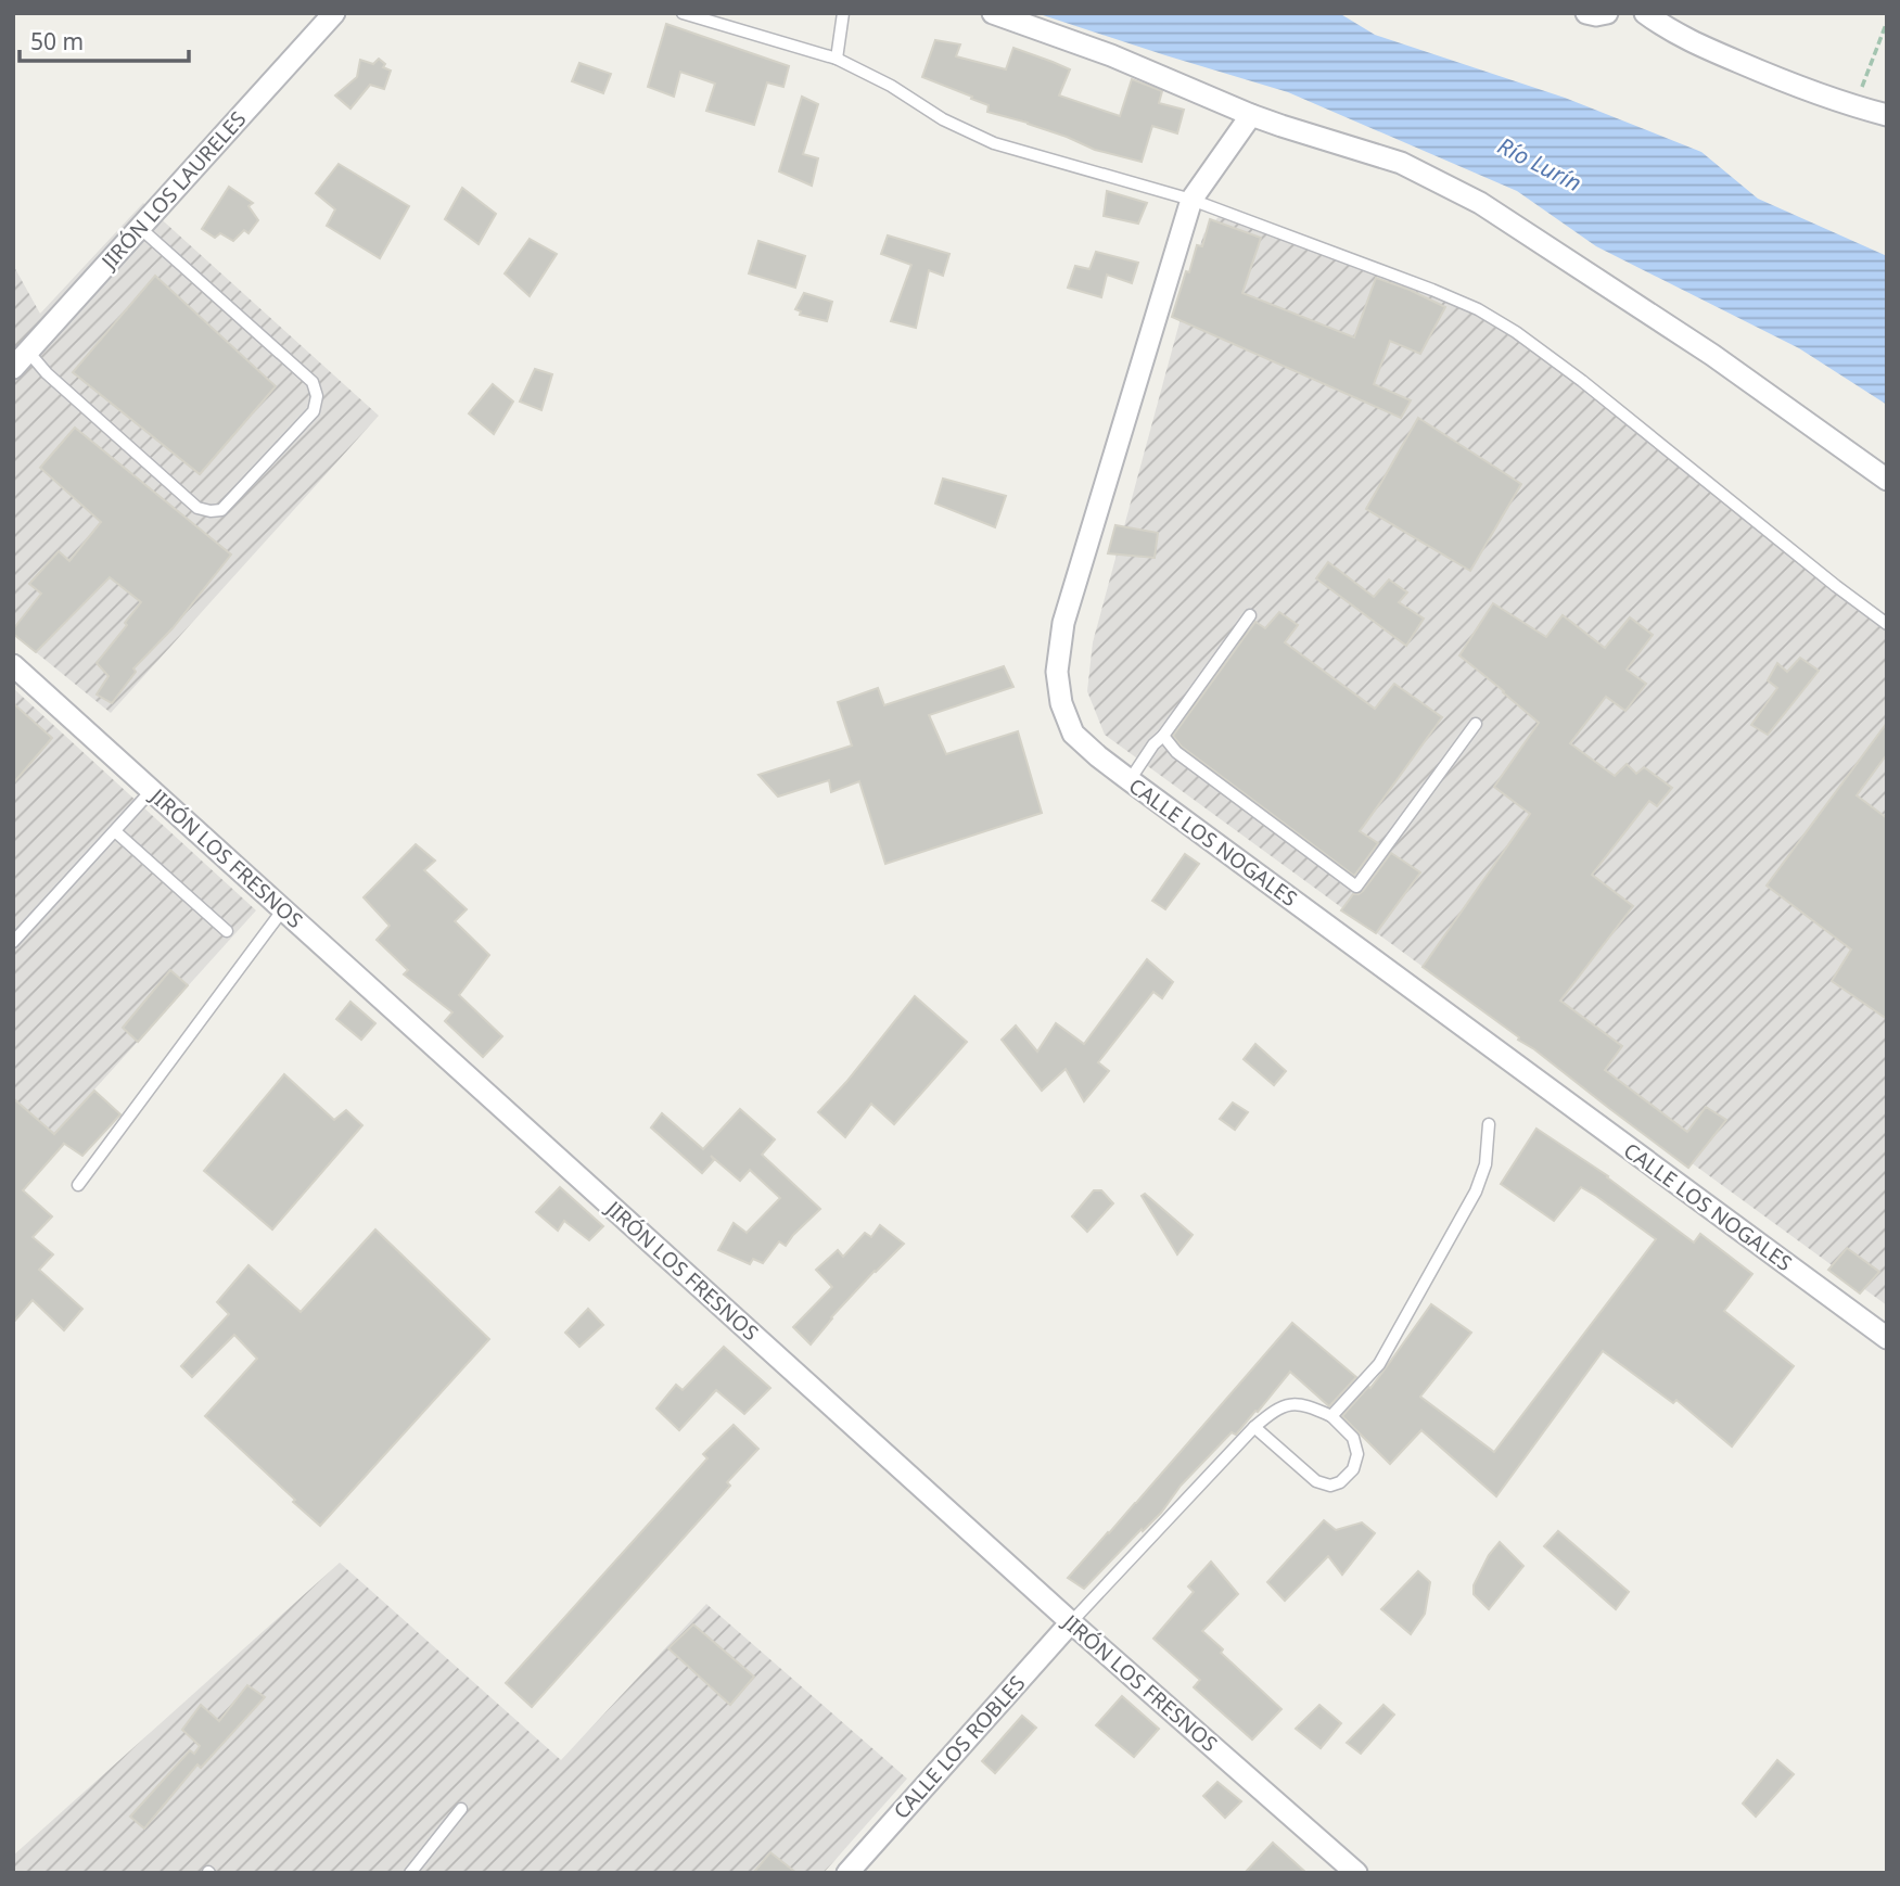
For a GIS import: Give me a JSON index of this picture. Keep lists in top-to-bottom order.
{
  "streets": {
    "street": [
      "JIRÓN LOS LAURELES",
      "CALLE LOS NOGALES",
      "JIRÓN LOS FRESNOS",
      "CALLE LOS ROBLES"
    ]
  },
  "crossings": [
    ["JIRÓN LOS FRESNOS", "CALLE LOS ROBLES"]
  ],
  "water": ["Río Lurín"],
  "scale_bar": "50 m"
}
